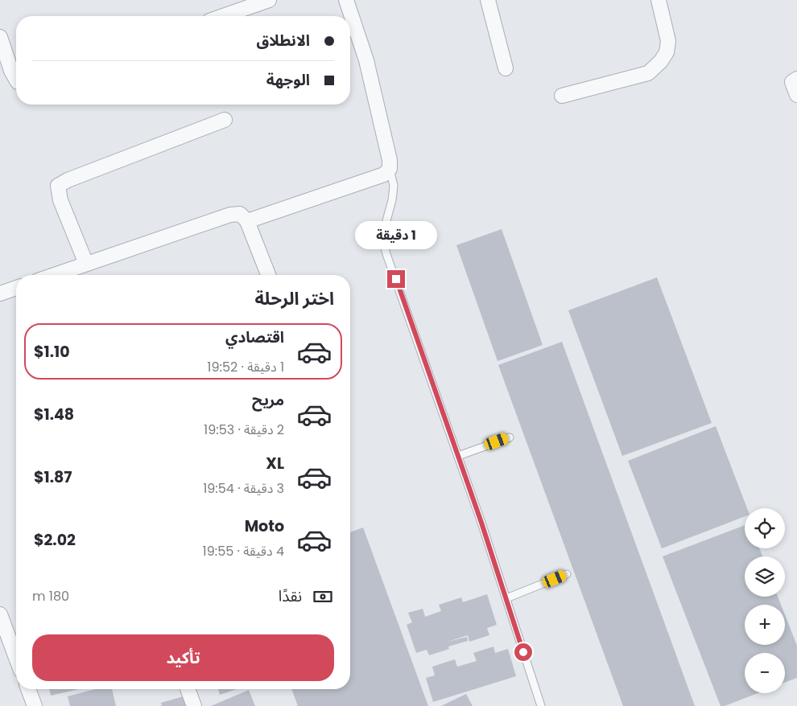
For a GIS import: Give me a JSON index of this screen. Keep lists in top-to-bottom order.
{
  "page": {
    "banner": ["الانطلاق", "الوجهة"],
    "bubble": "1 دقيقة",
    "heading": "اختر الرحلة",
    "list": [
      {
        "name": "اقتصادي",
        "note": "1 دقيقة · 19:52",
        "value": "$1.10"
      },
      {
        "name": "مريح",
        "note": "2 دقيقة · 19:53",
        "value": "$1.48"
      },
      {
        "name": "XL",
        "note": "3 دقيقة · 19:54",
        "value": "$1.87"
      },
      {
        "name": "Moto",
        "note": "4 دقيقة · 19:55",
        "value": "$2.02"
      }
    ],
    "map_buttons": ["+", "−"],
    "pay": ["نقدًا", "180 m"],
    "buttons": "تأكيد"
  }
}
